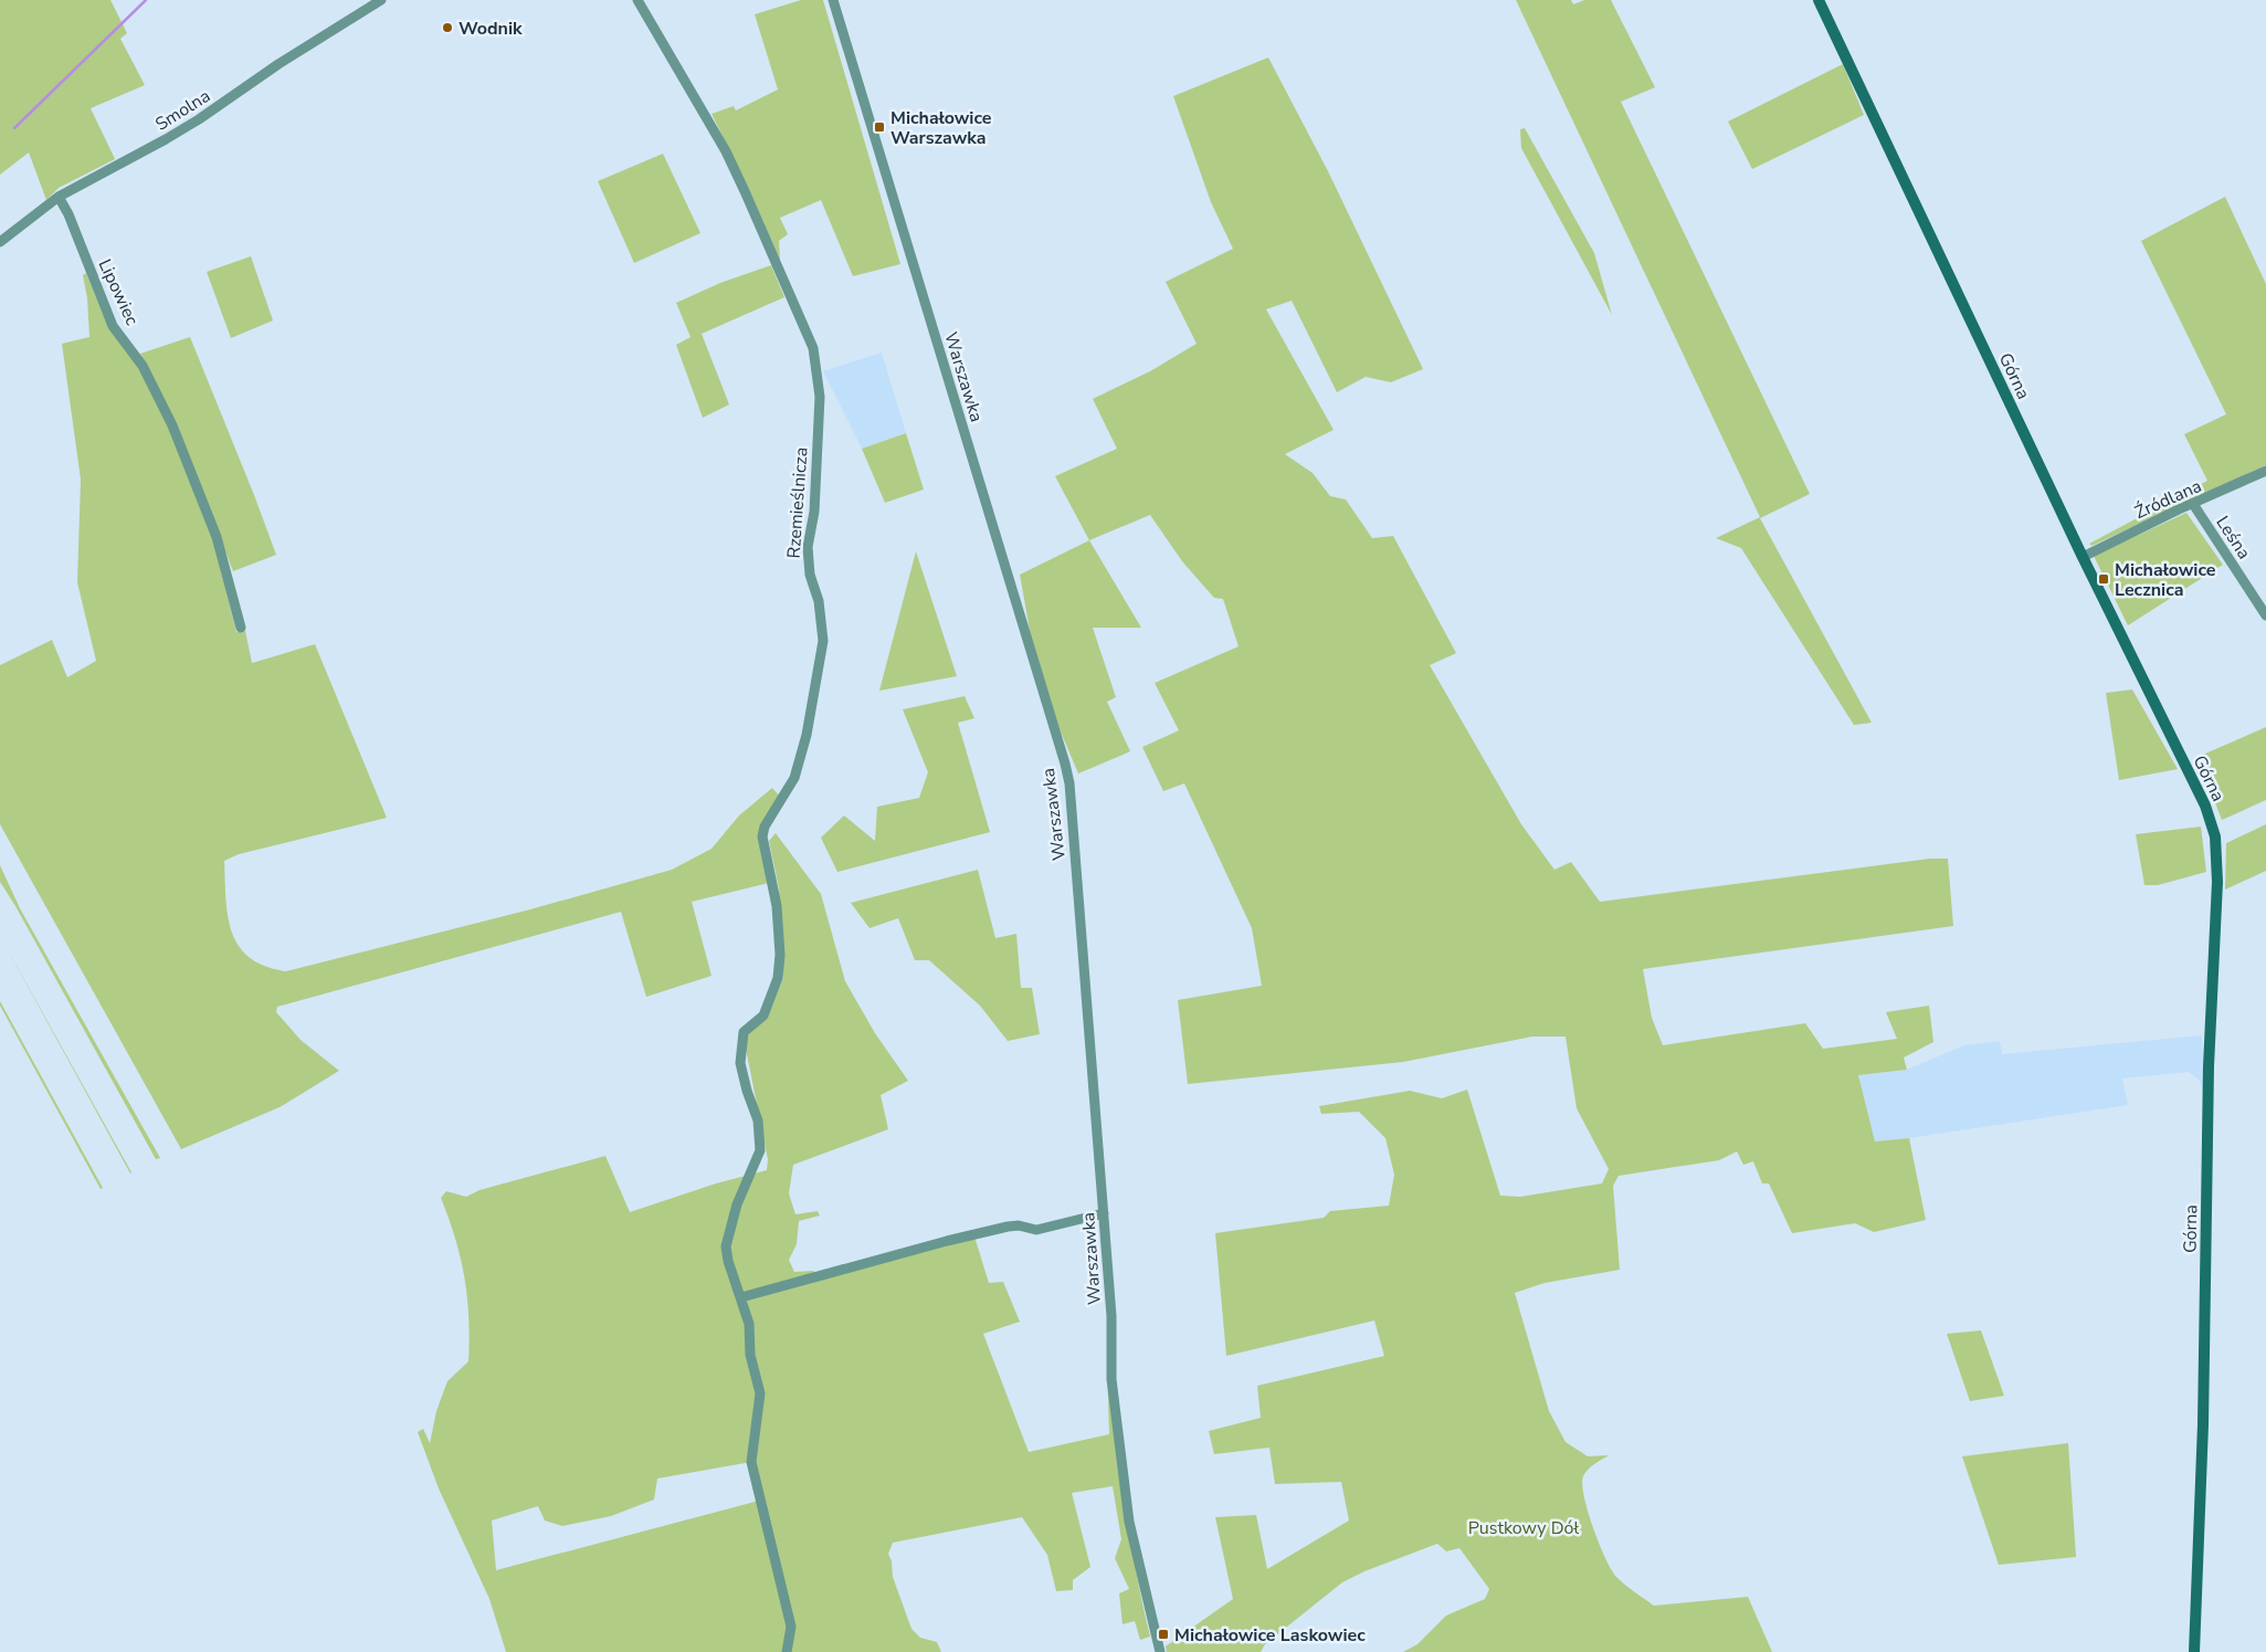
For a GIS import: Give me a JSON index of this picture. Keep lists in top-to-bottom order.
{
  "streets": {
    "street": [
      "Smolna",
      "Lipowiec",
      "Górna",
      "Warszawka",
      "Źródlana",
      "Rzemieślnicza",
      "Leśna"
    ]
  },
  "crossings": [
    ["Smolna", "Lipowiec"],
    ["Górna", "Źródlana"],
    ["Źródlana", "Leśna"]
  ],
  "parks": ["Pustkowy Dół"],
  "places": {
    "other": ["Wodnik"],
    "transit": ["Michałowice Warszawka", "Michałowice Lecznica", "Michałowice Laskowiec"]
  }
}
